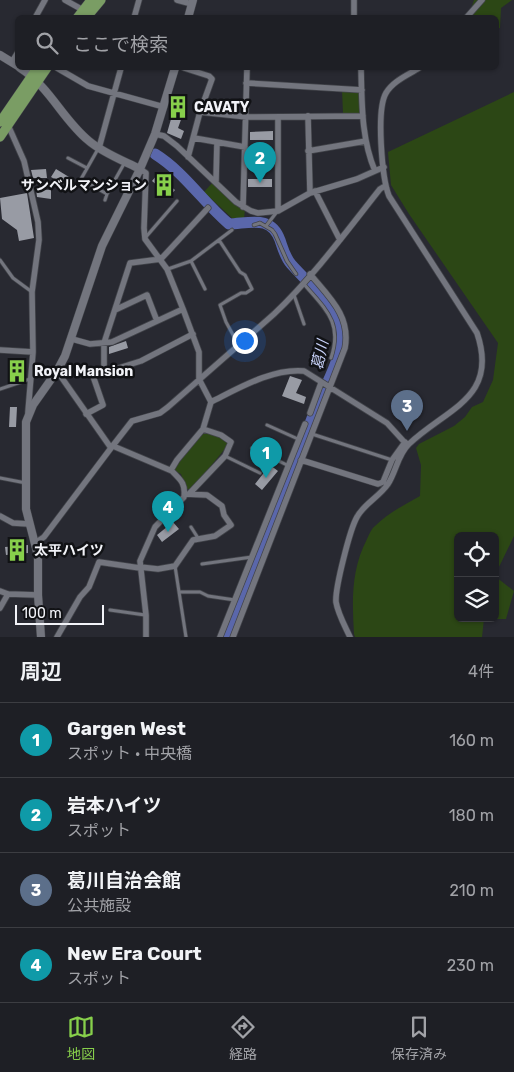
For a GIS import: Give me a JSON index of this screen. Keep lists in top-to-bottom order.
{
  "water": ["葛川"],
  "places": {
    "building": [
      "CAVATY",
      "サンベルマンション",
      "Royal Mansion",
      "太平ハイツ"
    ]
  },
  "scale_bar": "100 m",
  "page": {
    "search": "ここで検索",
    "pins": [
      "2",
      "3",
      "1",
      "4"
    ],
    "scale": "100 m",
    "heading": ["周辺", "4件"],
    "list": [
      {
        "mark": "1",
        "name": "Gargen West",
        "note": "スポット · 中央橋",
        "value": "160 m"
      },
      {
        "mark": "2",
        "name": "岩本ハイツ",
        "note": "スポット",
        "value": "180 m"
      },
      {
        "mark": "3",
        "name": "葛川自治会館",
        "note": "公共施設",
        "value": "210 m"
      },
      {
        "mark": "4",
        "name": "New Era Court",
        "note": "スポット",
        "value": "230 m"
      }
    ],
    "nav": ["地図", "経路", "保存済み"]
  }
}
